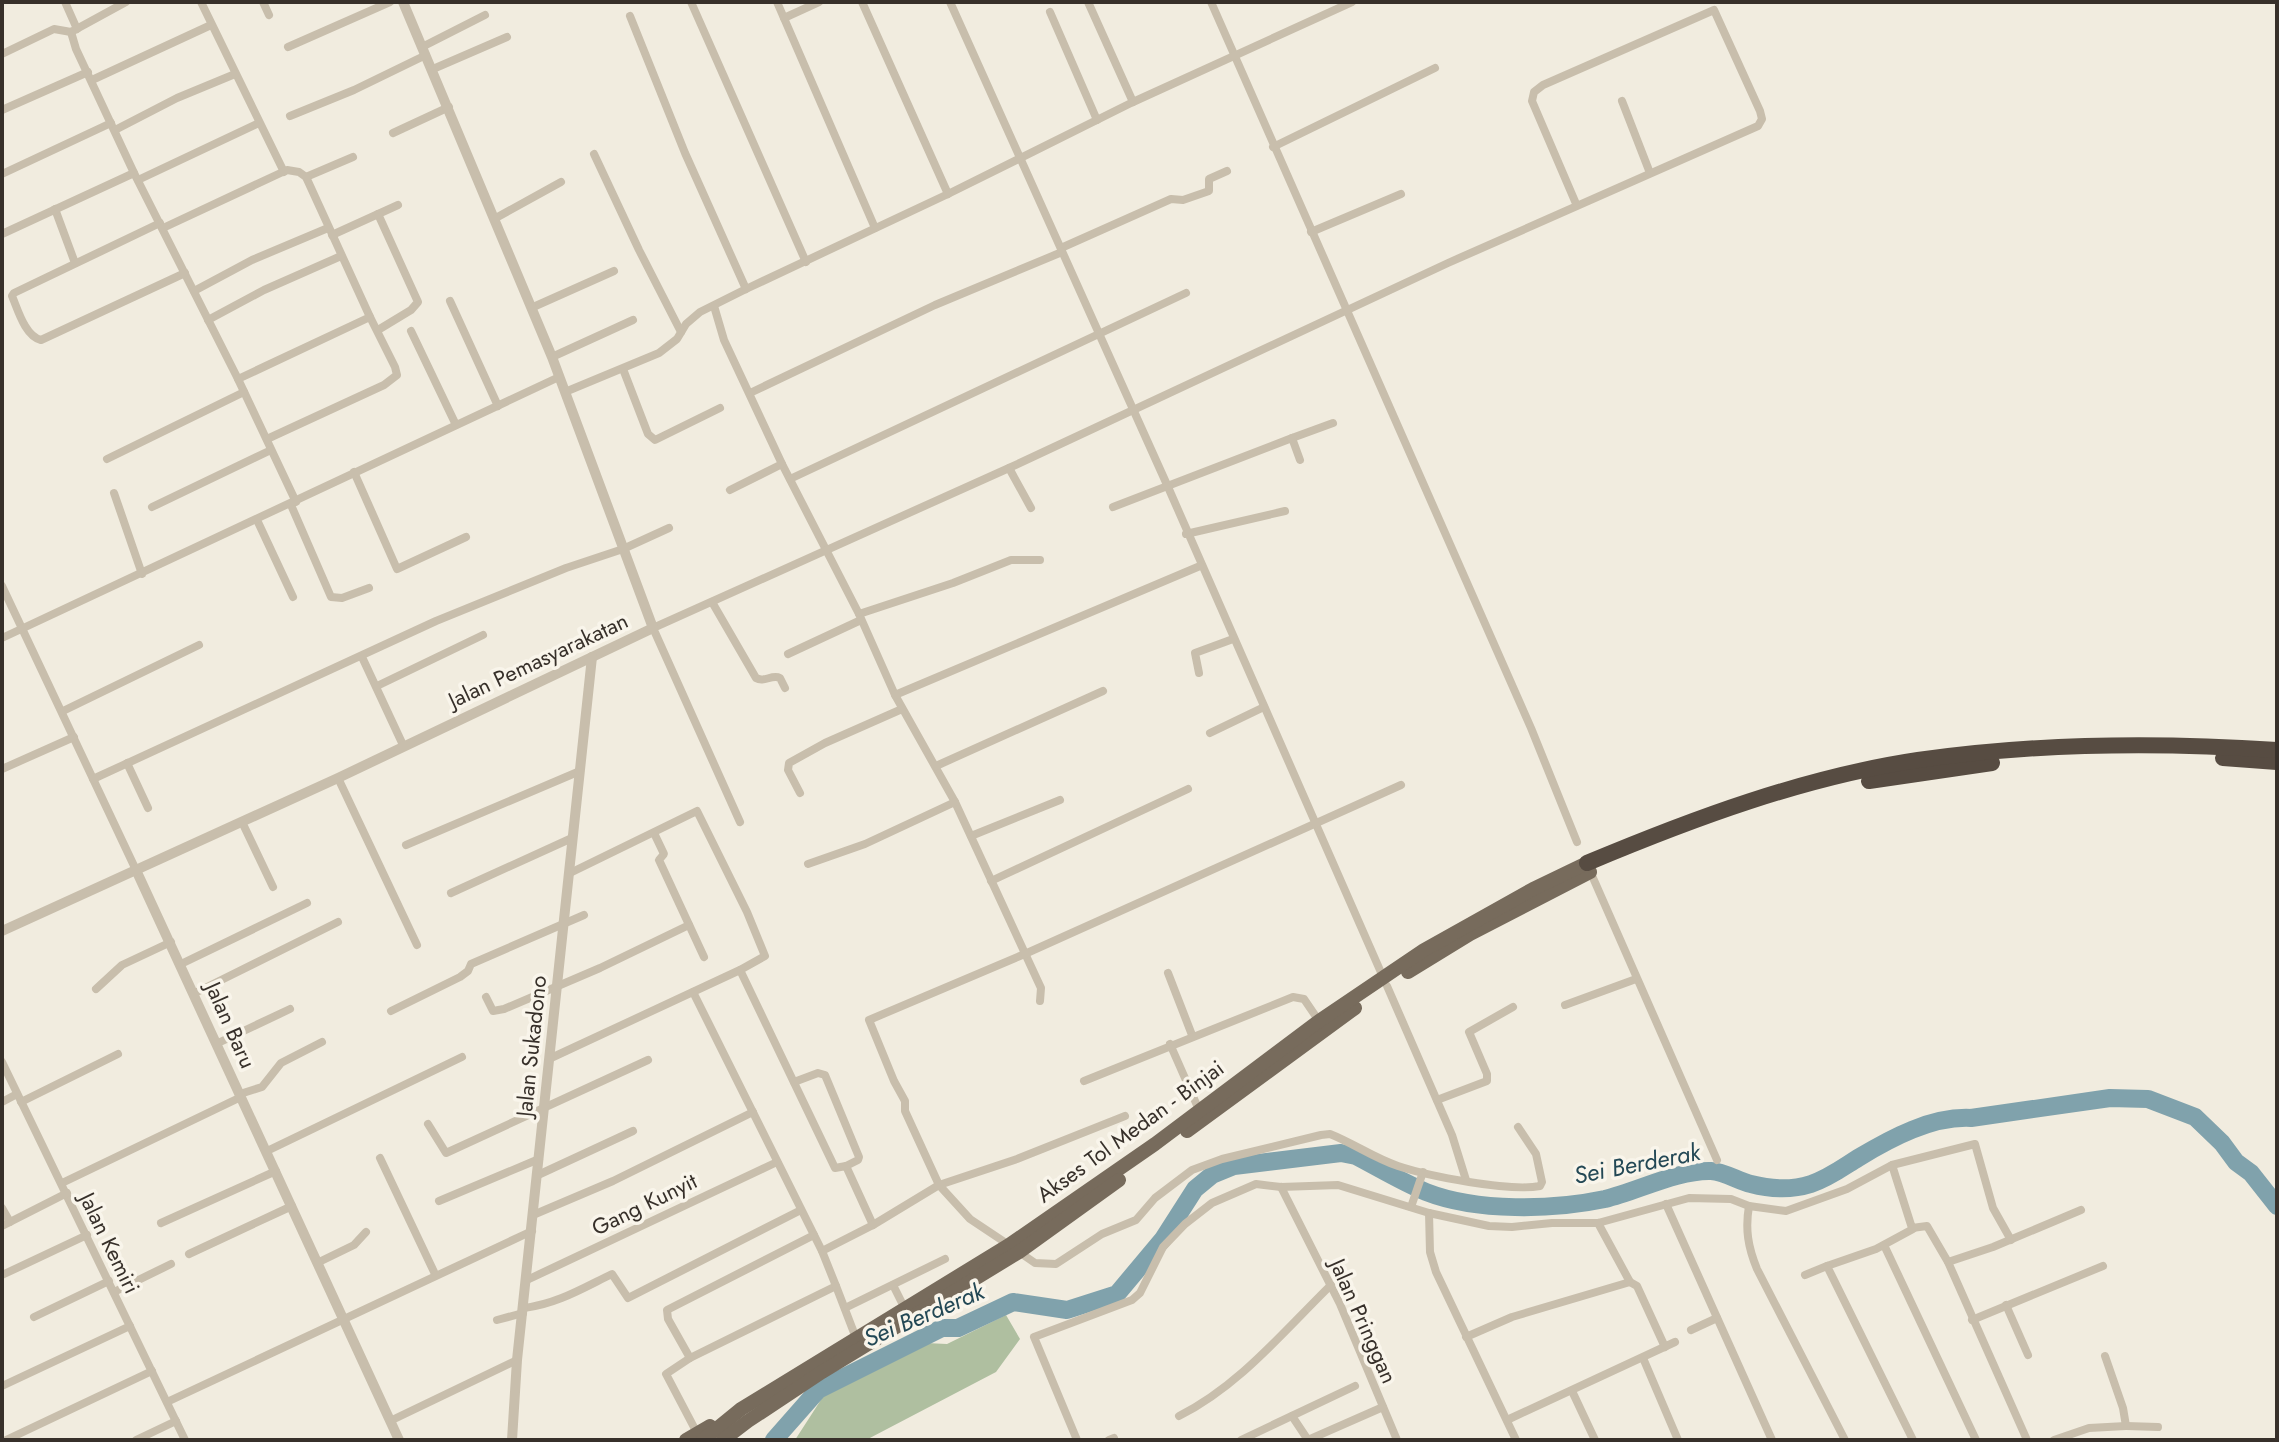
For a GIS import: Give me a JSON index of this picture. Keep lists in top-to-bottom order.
{
  "streets": {
    "main road": ["Akses Tol Medan - Binjai"],
    "street": [
      "Jalan Pemasyarakatan",
      "Jalan Baru",
      "Jalan Sukadono",
      "Gang Kunyit",
      "Jalan Kemiri",
      "Jalan Pringgan"
    ]
  },
  "crossings": [
    ["Jalan Pemasyarakatan", "Jalan Baru"],
    ["Jalan Pemasyarakatan", "Jalan Sukadono"],
    ["Jalan Sukadono", "Gang Kunyit"]
  ],
  "water": ["Sei Berderak"]
}
